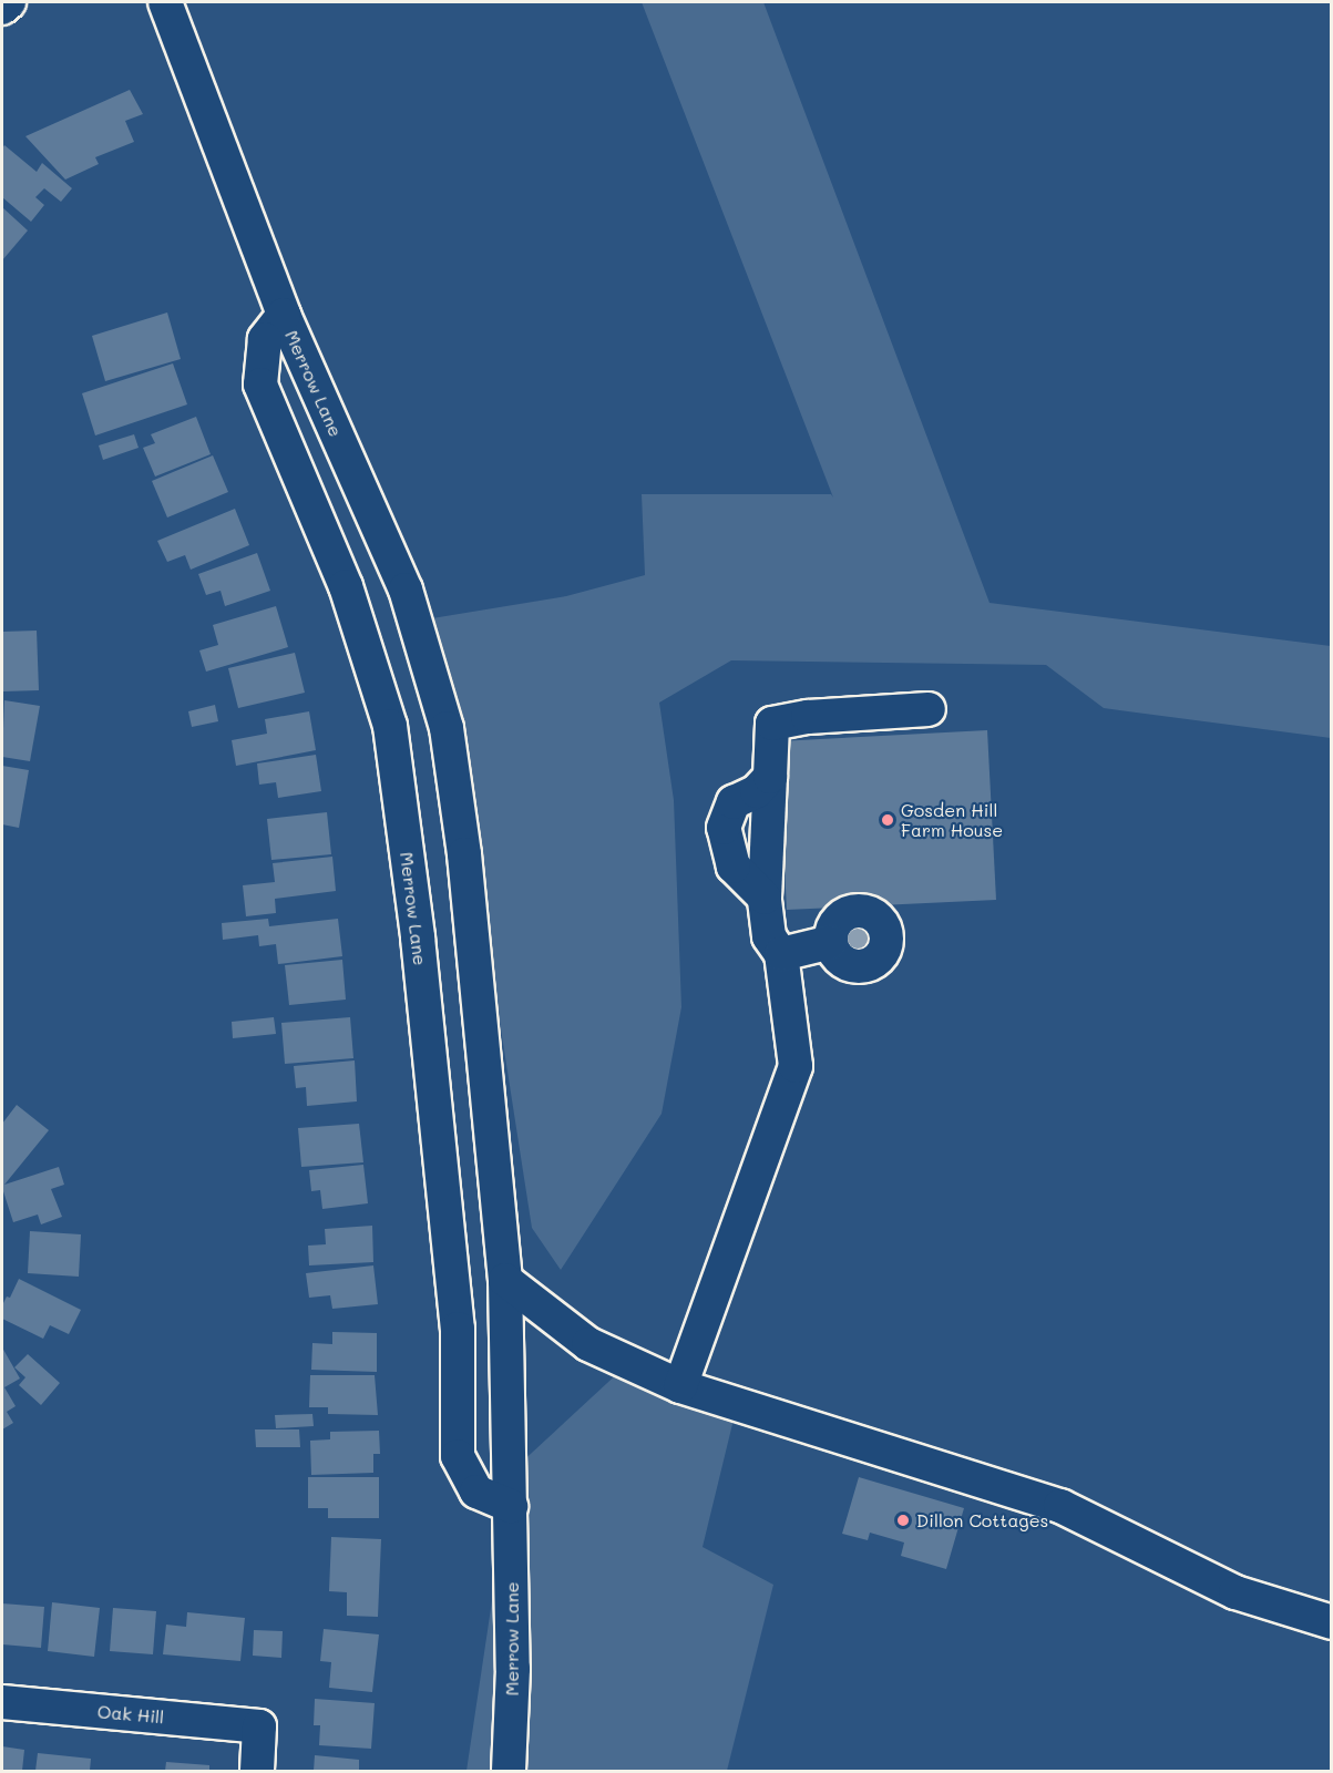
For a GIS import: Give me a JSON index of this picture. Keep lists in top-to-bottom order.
{
  "streets": {
    "street": ["Merrow Lane", "Oak Hill"]
  },
  "places": ["Gosden Hill Farm House", "Dillon Cottages"]
}
